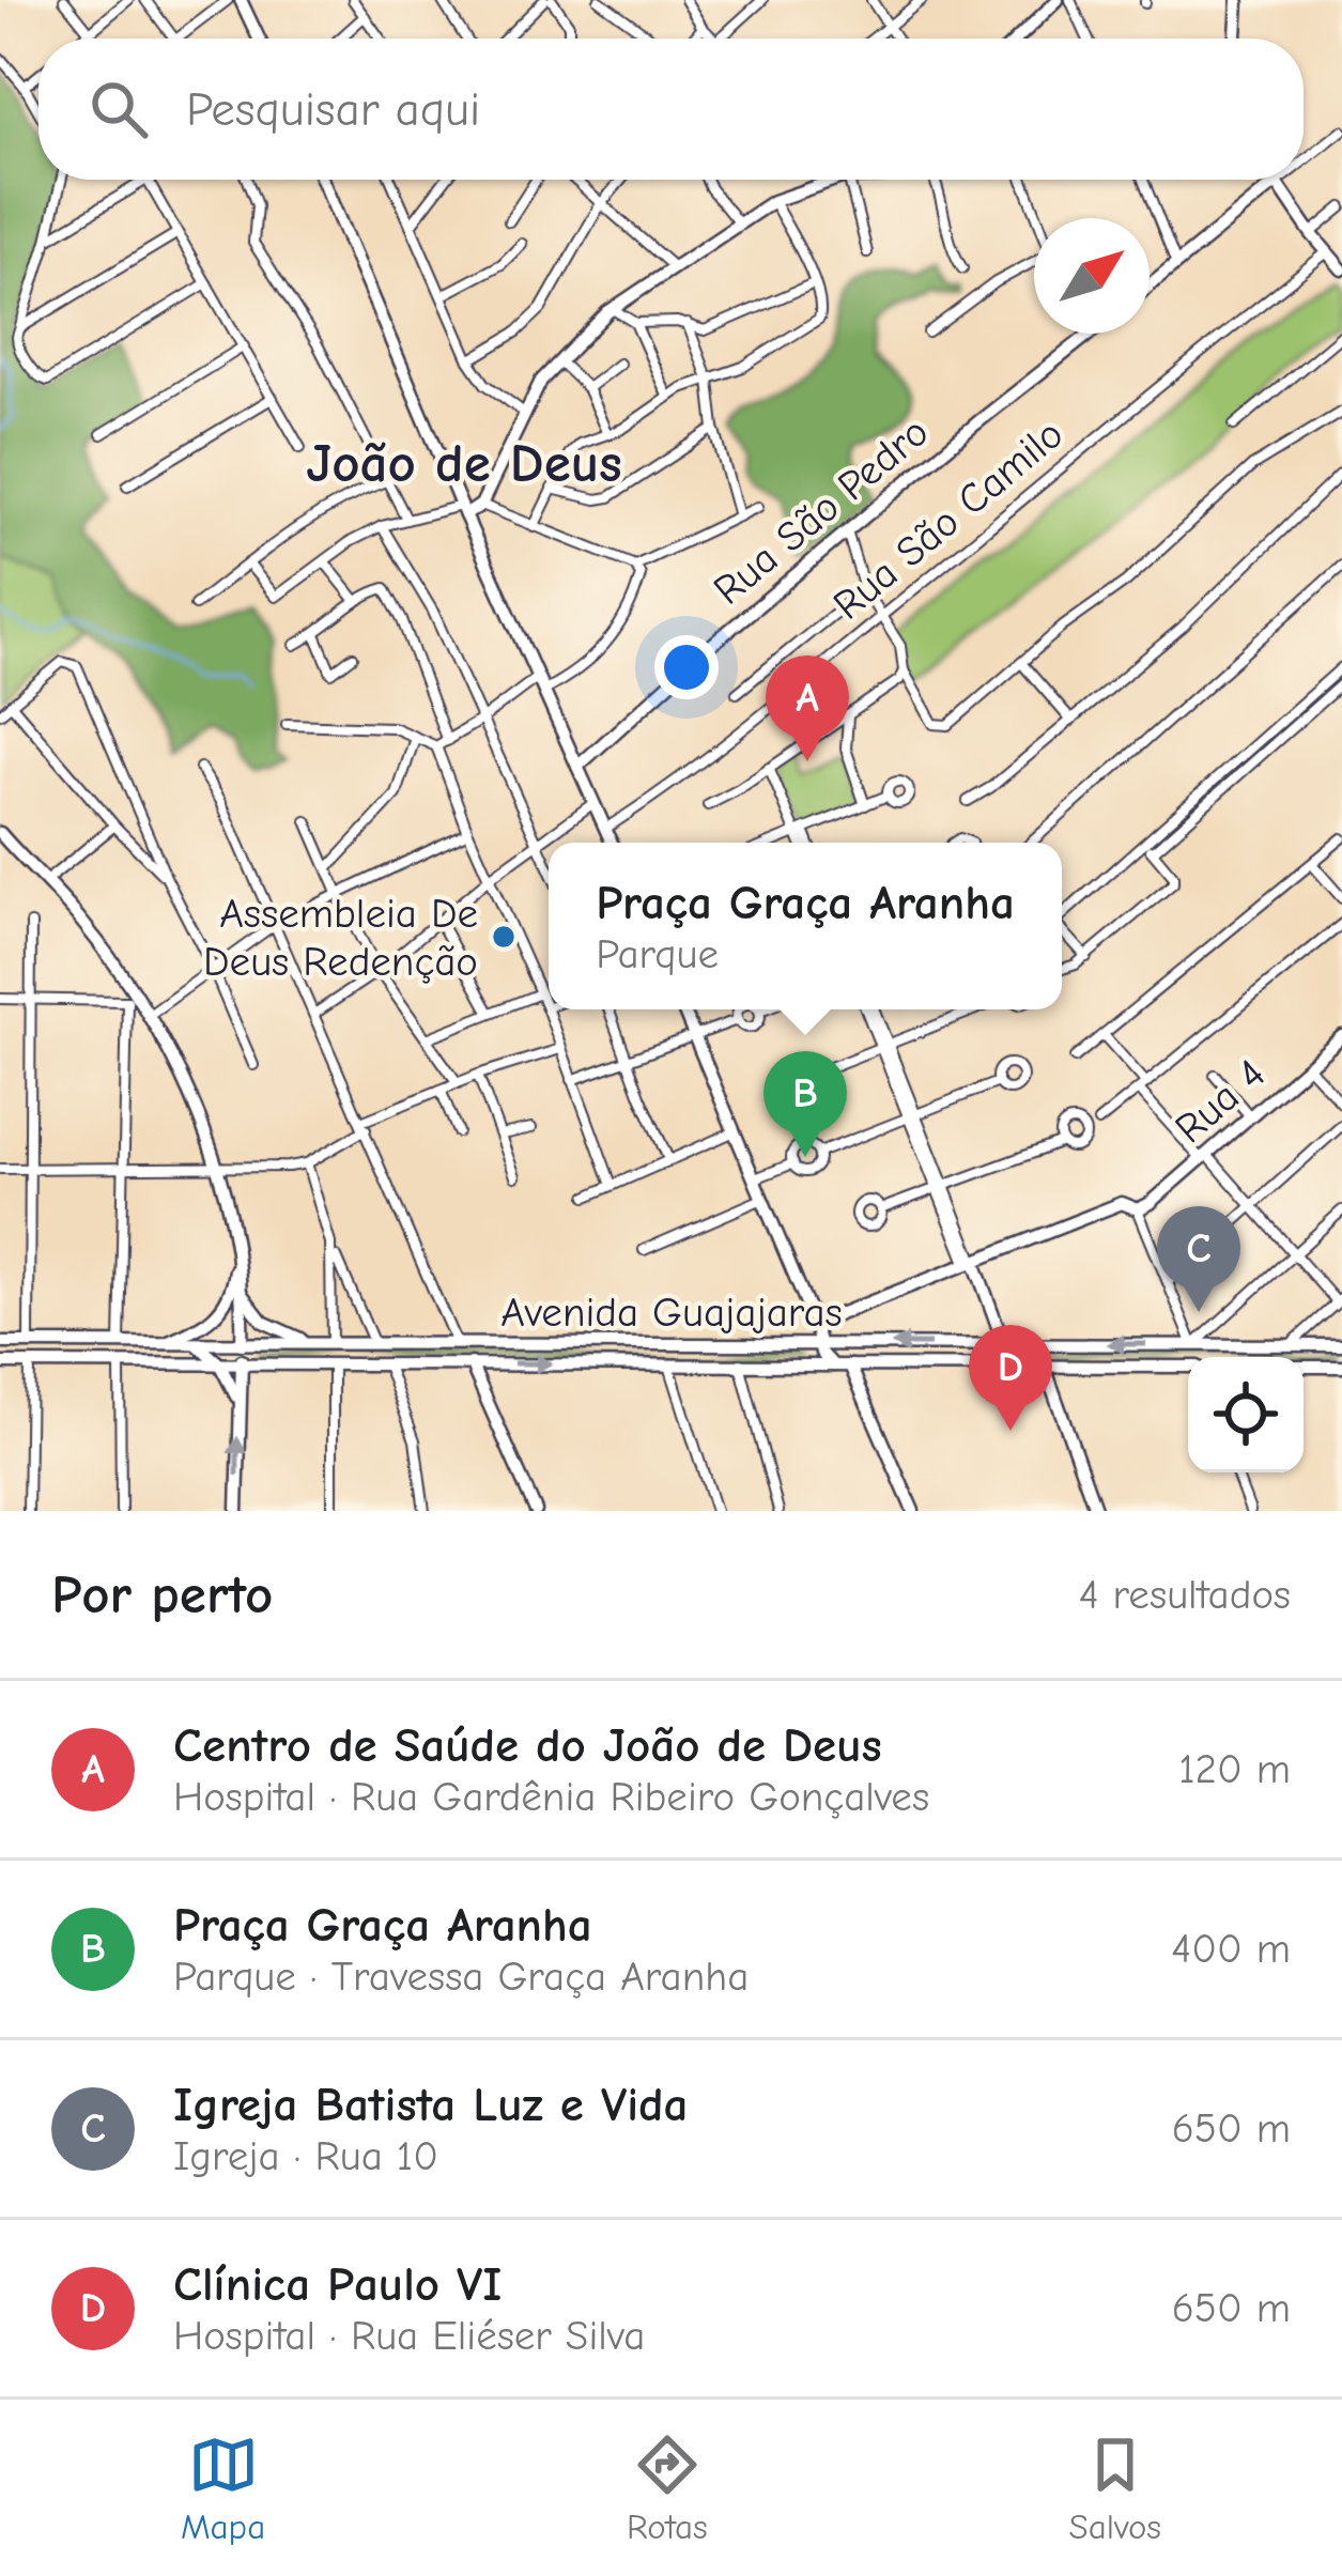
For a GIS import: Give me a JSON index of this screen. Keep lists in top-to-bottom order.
{
  "streets": {
    "main road": ["Rua São Pedro", "Rua 4", "Avenida Guajajaras"],
    "street": ["Rua São Camilo"]
  },
  "districts": ["João de Deus"],
  "places": ["Assembleia De Deus Redenção"],
  "north": "top right",
  "page": {
    "search": "Pesquisar aqui",
    "pins": [
      "A",
      "B",
      "C",
      "D"
    ],
    "popup": ["Praça Graça Aranha", "Parque"],
    "heading": ["Por perto", "4 resultados"],
    "list": [
      {
        "mark": "A",
        "name": "Centro de Saúde do João de Deus",
        "note": "Hospital · Rua Gardênia Ribeiro Gonçalves",
        "value": "120 m"
      },
      {
        "mark": "B",
        "name": "Praça Graça Aranha",
        "note": "Parque · Travessa Graça Aranha",
        "value": "400 m"
      },
      {
        "mark": "C",
        "name": "Igreja Batista Luz e Vida",
        "note": "Igreja · Rua 10",
        "value": "650 m"
      },
      {
        "mark": "D",
        "name": "Clínica Paulo VI",
        "note": "Hospital · Rua Eliéser Silva",
        "value": "650 m"
      }
    ],
    "nav": ["Mapa", "Rotas", "Salvos"]
  }
}
